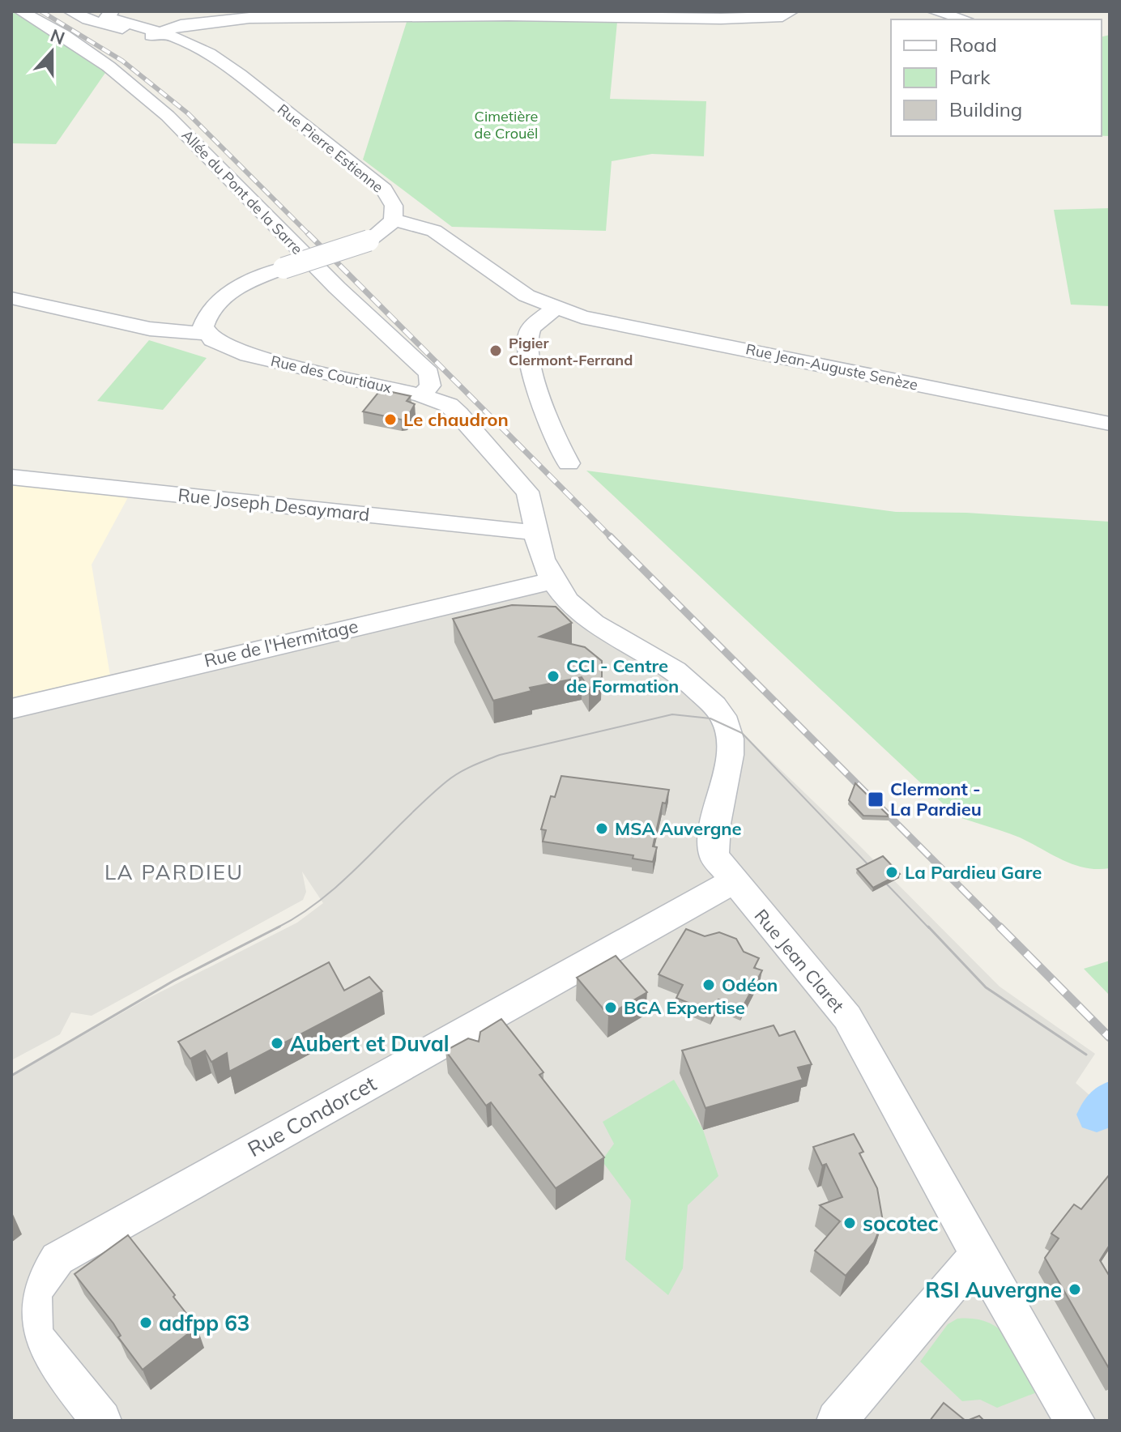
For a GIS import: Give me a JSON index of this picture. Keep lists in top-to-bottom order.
{
  "streets": {
    "street": [
      "Rue Pierre Estienne",
      "Allée du Pont de la Sarre",
      "Rue Jean-Auguste Senèze",
      "Rue des Courtiaux",
      "Rue Joseph Desaymard",
      "Rue de l'Hermitage",
      "Rue Jean Claret",
      "Rue Condorcet"
    ]
  },
  "crossings": [
    ["Allée du Pont de la Sarre", "Rue des Courtiaux"],
    ["Rue des Courtiaux", "Rue Joseph Desaymard"],
    ["Rue des Courtiaux", "Rue de l'Hermitage"],
    ["Rue des Courtiaux", "Rue Jean Claret"],
    ["Rue de l'Hermitage", "Rue Jean Claret"],
    ["Rue Jean Claret", "Rue Condorcet"]
  ],
  "districts": ["LA PARDIEU"],
  "parks": ["Cimetière de Crouël"],
  "places": {
    "other": [
      "Pigier Clermont-Ferrand",
      "Le chaudron",
      "CCI - Centre de Formation",
      "MSA Auvergne",
      "La Pardieu Gare",
      "Odéon",
      "BCA Expertise",
      "Aubert et Duval",
      "socotec",
      "RSI Auvergne",
      "adfpp 63"
    ],
    "transit": ["Clermont - La Pardieu"]
  },
  "legend": ["Road", "Park", "Building"],
  "north": "top"
}
